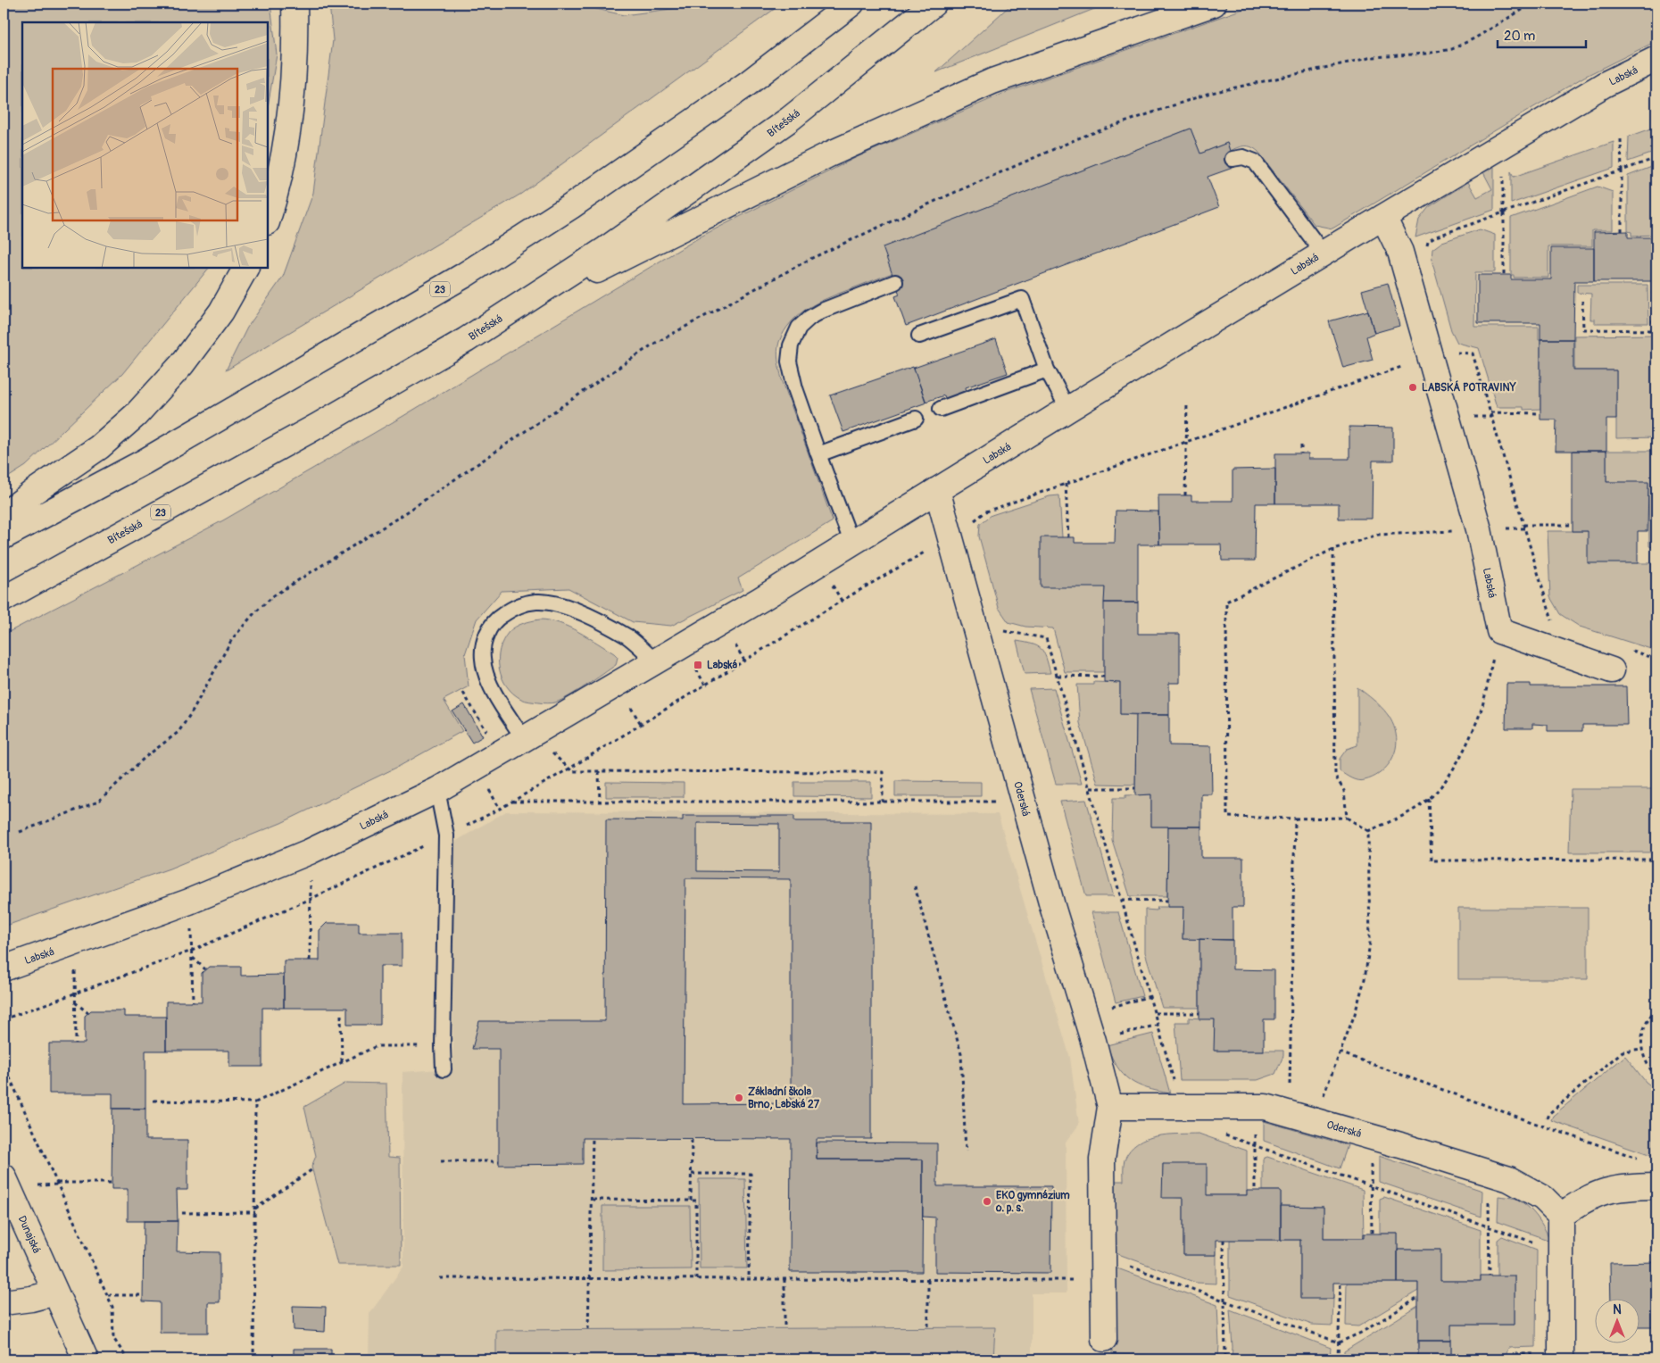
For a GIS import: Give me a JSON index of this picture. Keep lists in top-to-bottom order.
{
  "streets": {
    "main road": [
      "Labská",
      "Bítešská",
      "23",
      "Oderská",
      "Dunajská"
    ]
  },
  "crossings": [
    ["Labská", "Oderská"]
  ],
  "places": {
    "other": ["LABSKÁ POTRAVINY", "Základní škola Brno, Labská 27", "EKO gymnázium o. p. s."],
    "transit": ["Labská"]
  },
  "scale_bar": "20 m",
  "north": "top"
}
